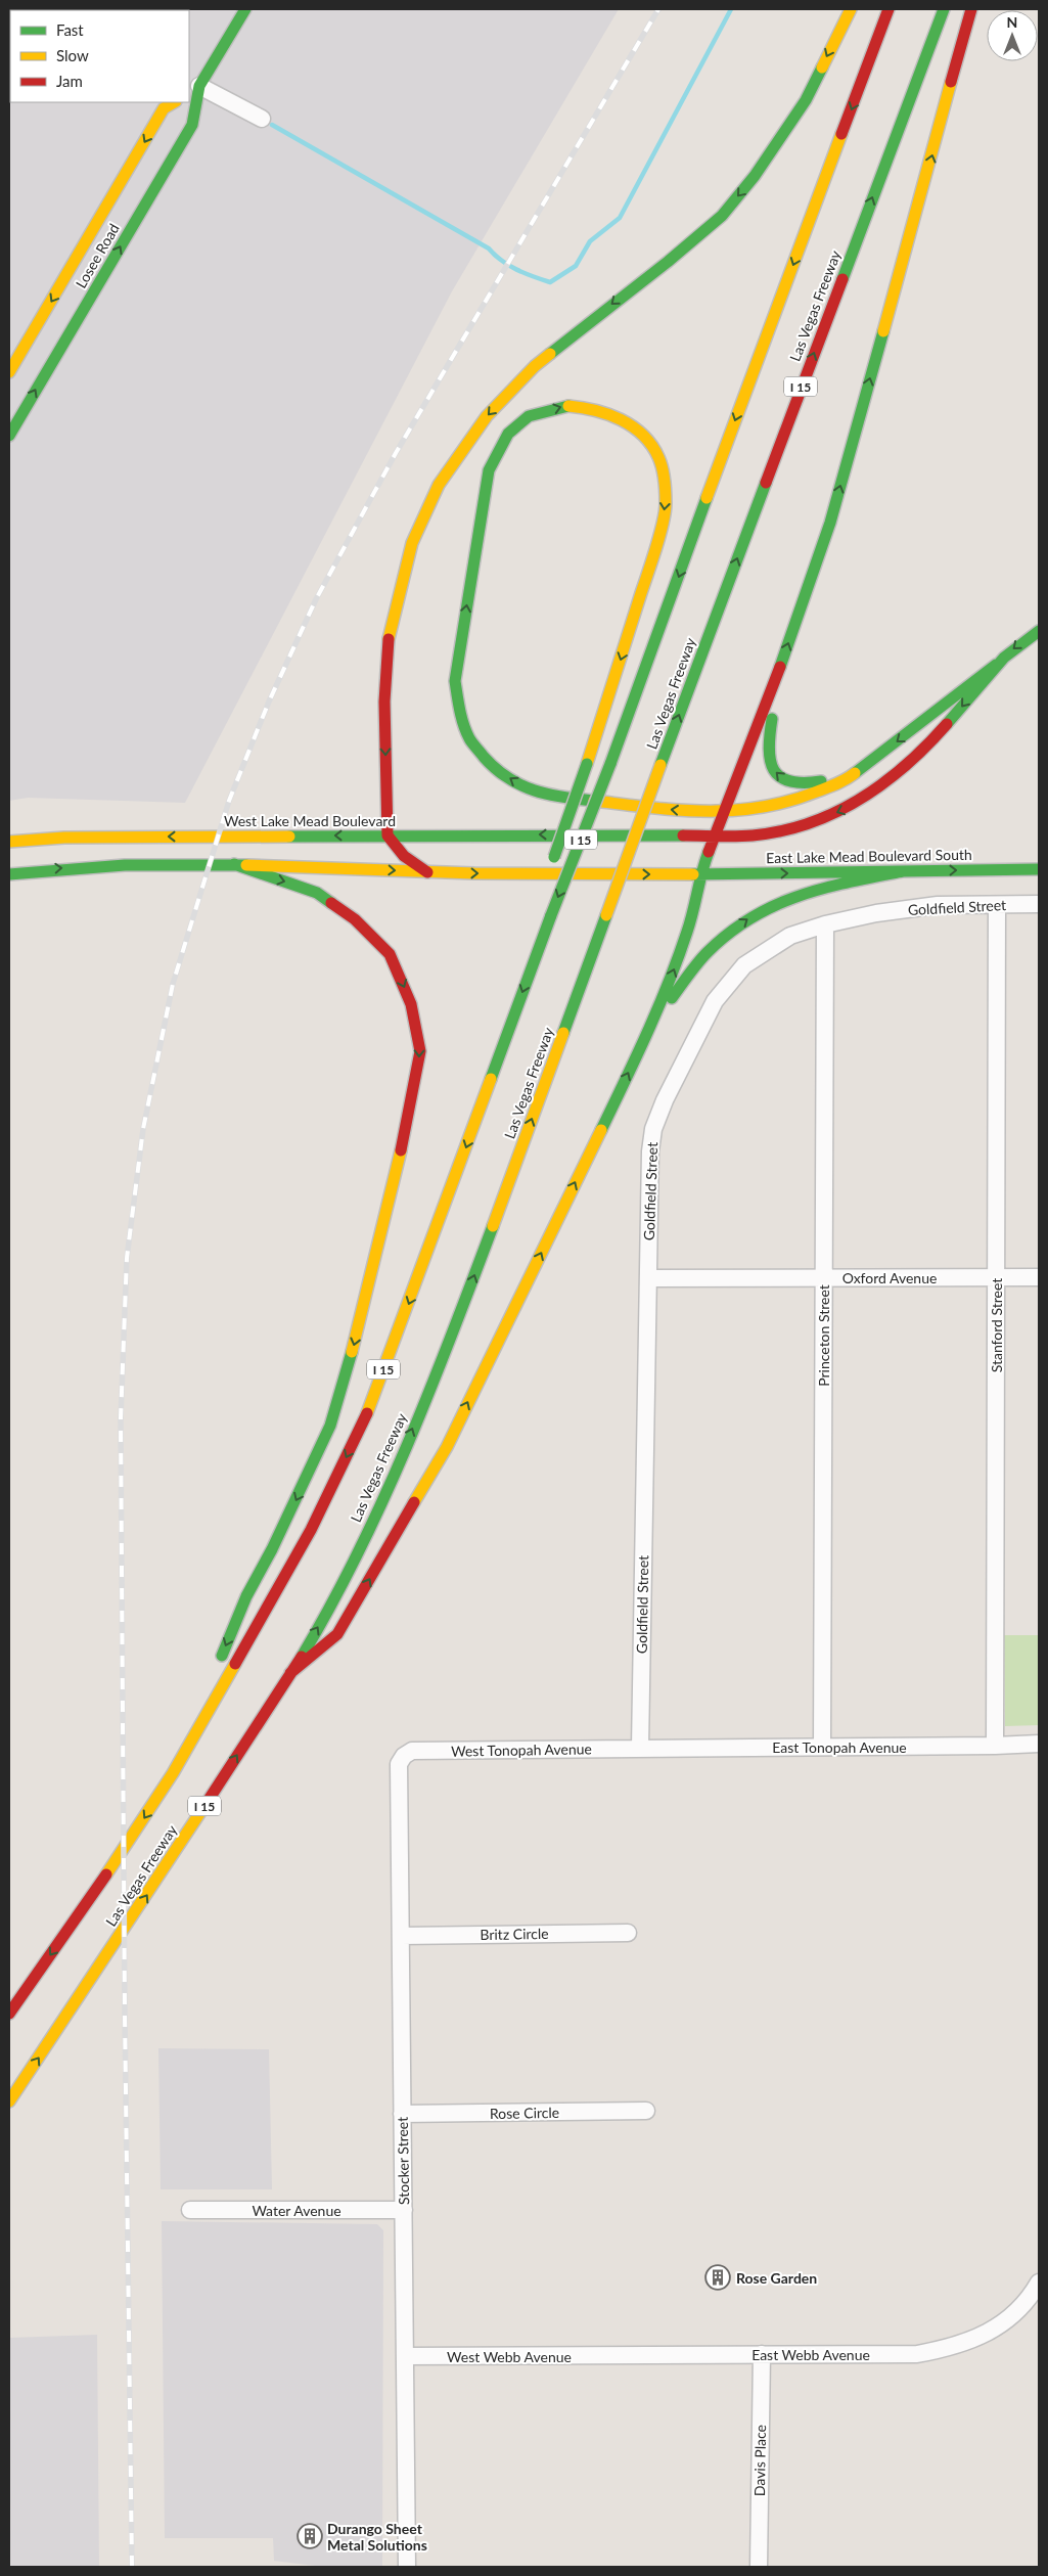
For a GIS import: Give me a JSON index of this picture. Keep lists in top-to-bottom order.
{
  "streets": {
    "main road": [
      "Losee Road",
      "Las Vegas Freeway",
      "I 15",
      "West Lake Mead Boulevard",
      "East Lake Mead Boulevard South"
    ],
    "street": [
      "Goldfield Street",
      "Oxford Avenue",
      "Stanford Street",
      "Princeton Street",
      "East Tonopah Avenue",
      "West Tonopah Avenue",
      "Britz Circle",
      "Rose Circle",
      "Stocker Street",
      "Water Avenue",
      "East Webb Avenue",
      "West Webb Avenue",
      "Davis Place"
    ]
  },
  "crossings": [
    ["Goldfield Street", "Oxford Avenue"],
    ["Goldfield Street", "Stanford Street"],
    ["Goldfield Street", "Princeton Street"],
    ["Goldfield Street", "East Tonopah Avenue"],
    ["Goldfield Street", "West Tonopah Avenue"],
    ["Oxford Avenue", "Stanford Street"],
    ["Oxford Avenue", "Princeton Street"],
    ["Stanford Street", "East Tonopah Avenue"],
    ["Princeton Street", "East Tonopah Avenue"],
    ["East Tonopah Avenue", "West Tonopah Avenue"],
    ["West Tonopah Avenue", "Stocker Street"],
    ["Britz Circle", "Stocker Street"],
    ["Rose Circle", "Stocker Street"],
    ["Stocker Street", "Water Avenue"],
    ["Stocker Street", "West Webb Avenue"],
    ["East Webb Avenue", "West Webb Avenue"],
    ["East Webb Avenue", "Davis Place"]
  ],
  "one_way": ["East Lake Mead Boulevard South"],
  "places": {
    "building": ["Rose Garden", "Durango Sheet Metal Solutions"]
  },
  "legend": ["Fast", "Slow", "Jam"],
  "north": "top"
}
